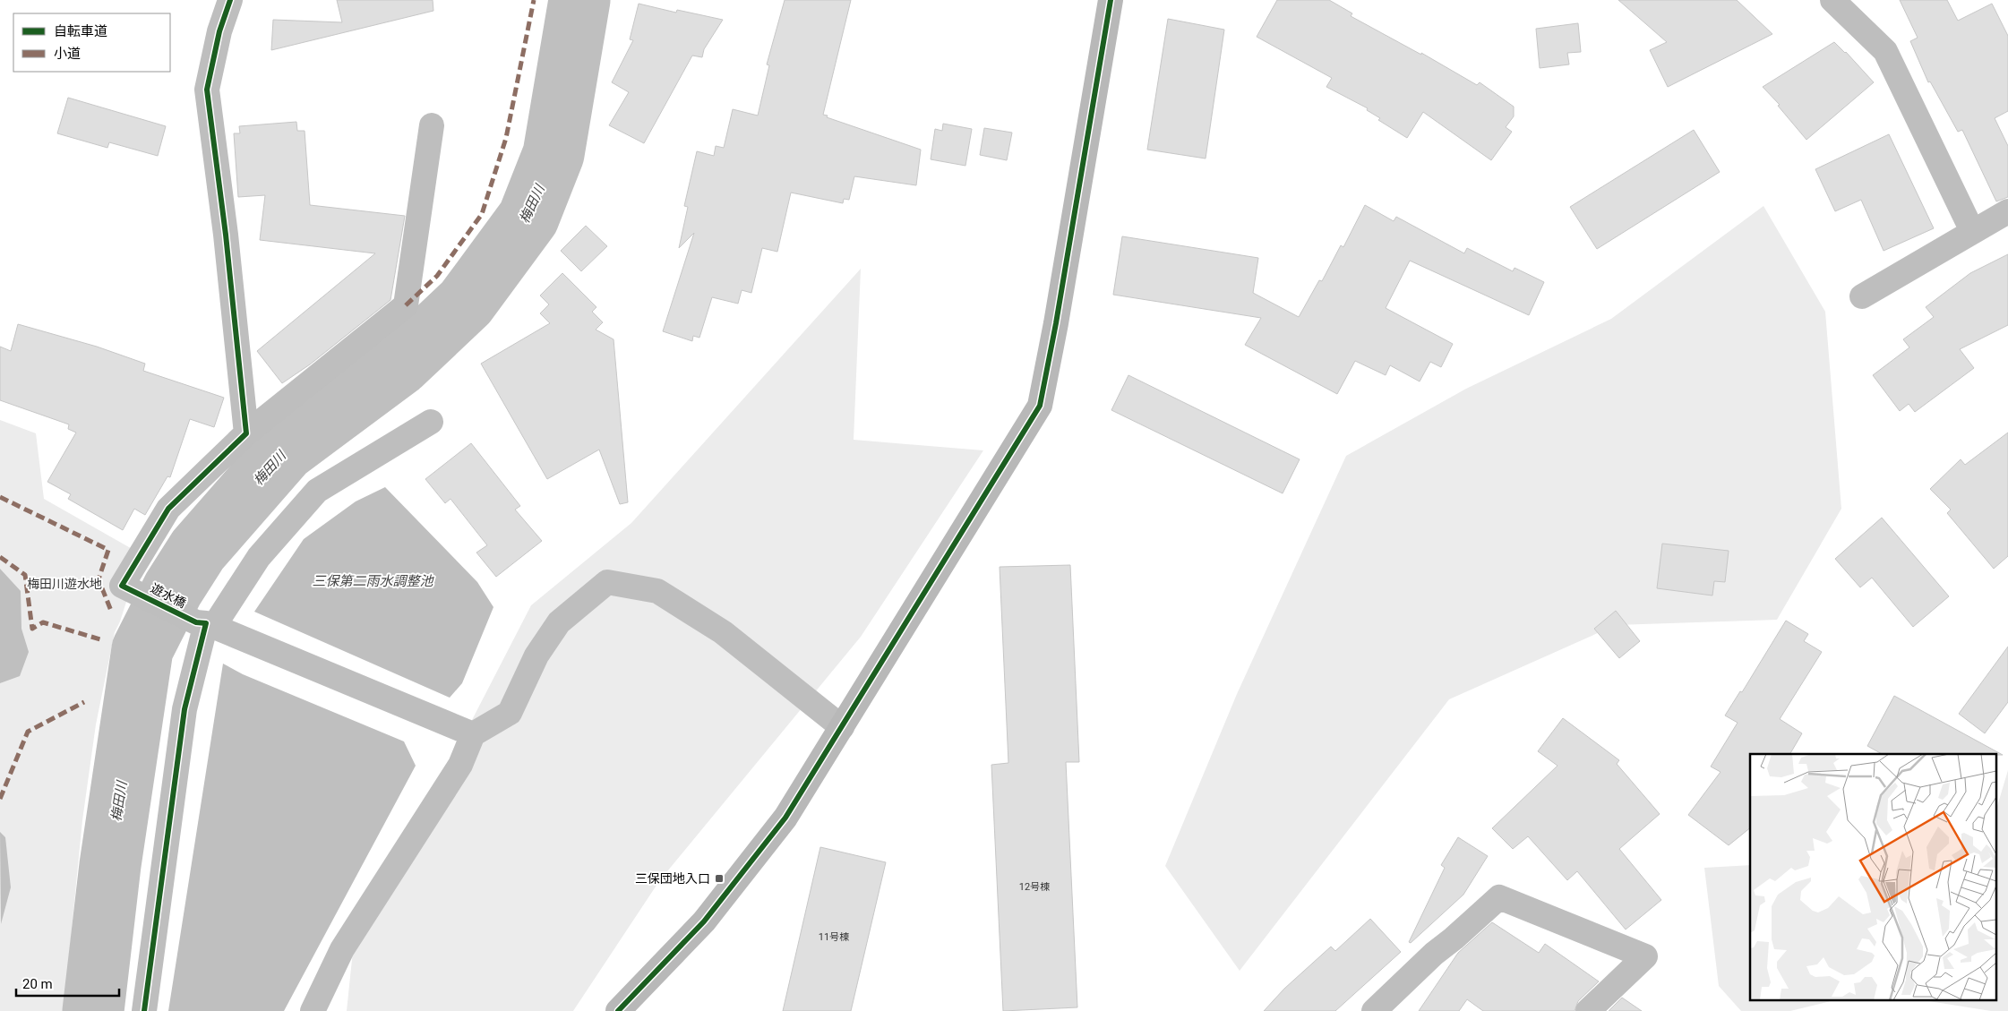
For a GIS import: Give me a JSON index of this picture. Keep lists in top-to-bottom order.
{
  "streets": {
    "street": ["遊水橋"]
  },
  "water": ["梅田川", "三保第二雨水調整池"],
  "parks": ["梅田川遊水地"],
  "places": {
    "transit": ["三保団地入口"]
  },
  "house_numbers": ["12号棟", "11号棟"],
  "legend": ["自転車道", "小道"],
  "scale_bar": "20 m"
}
